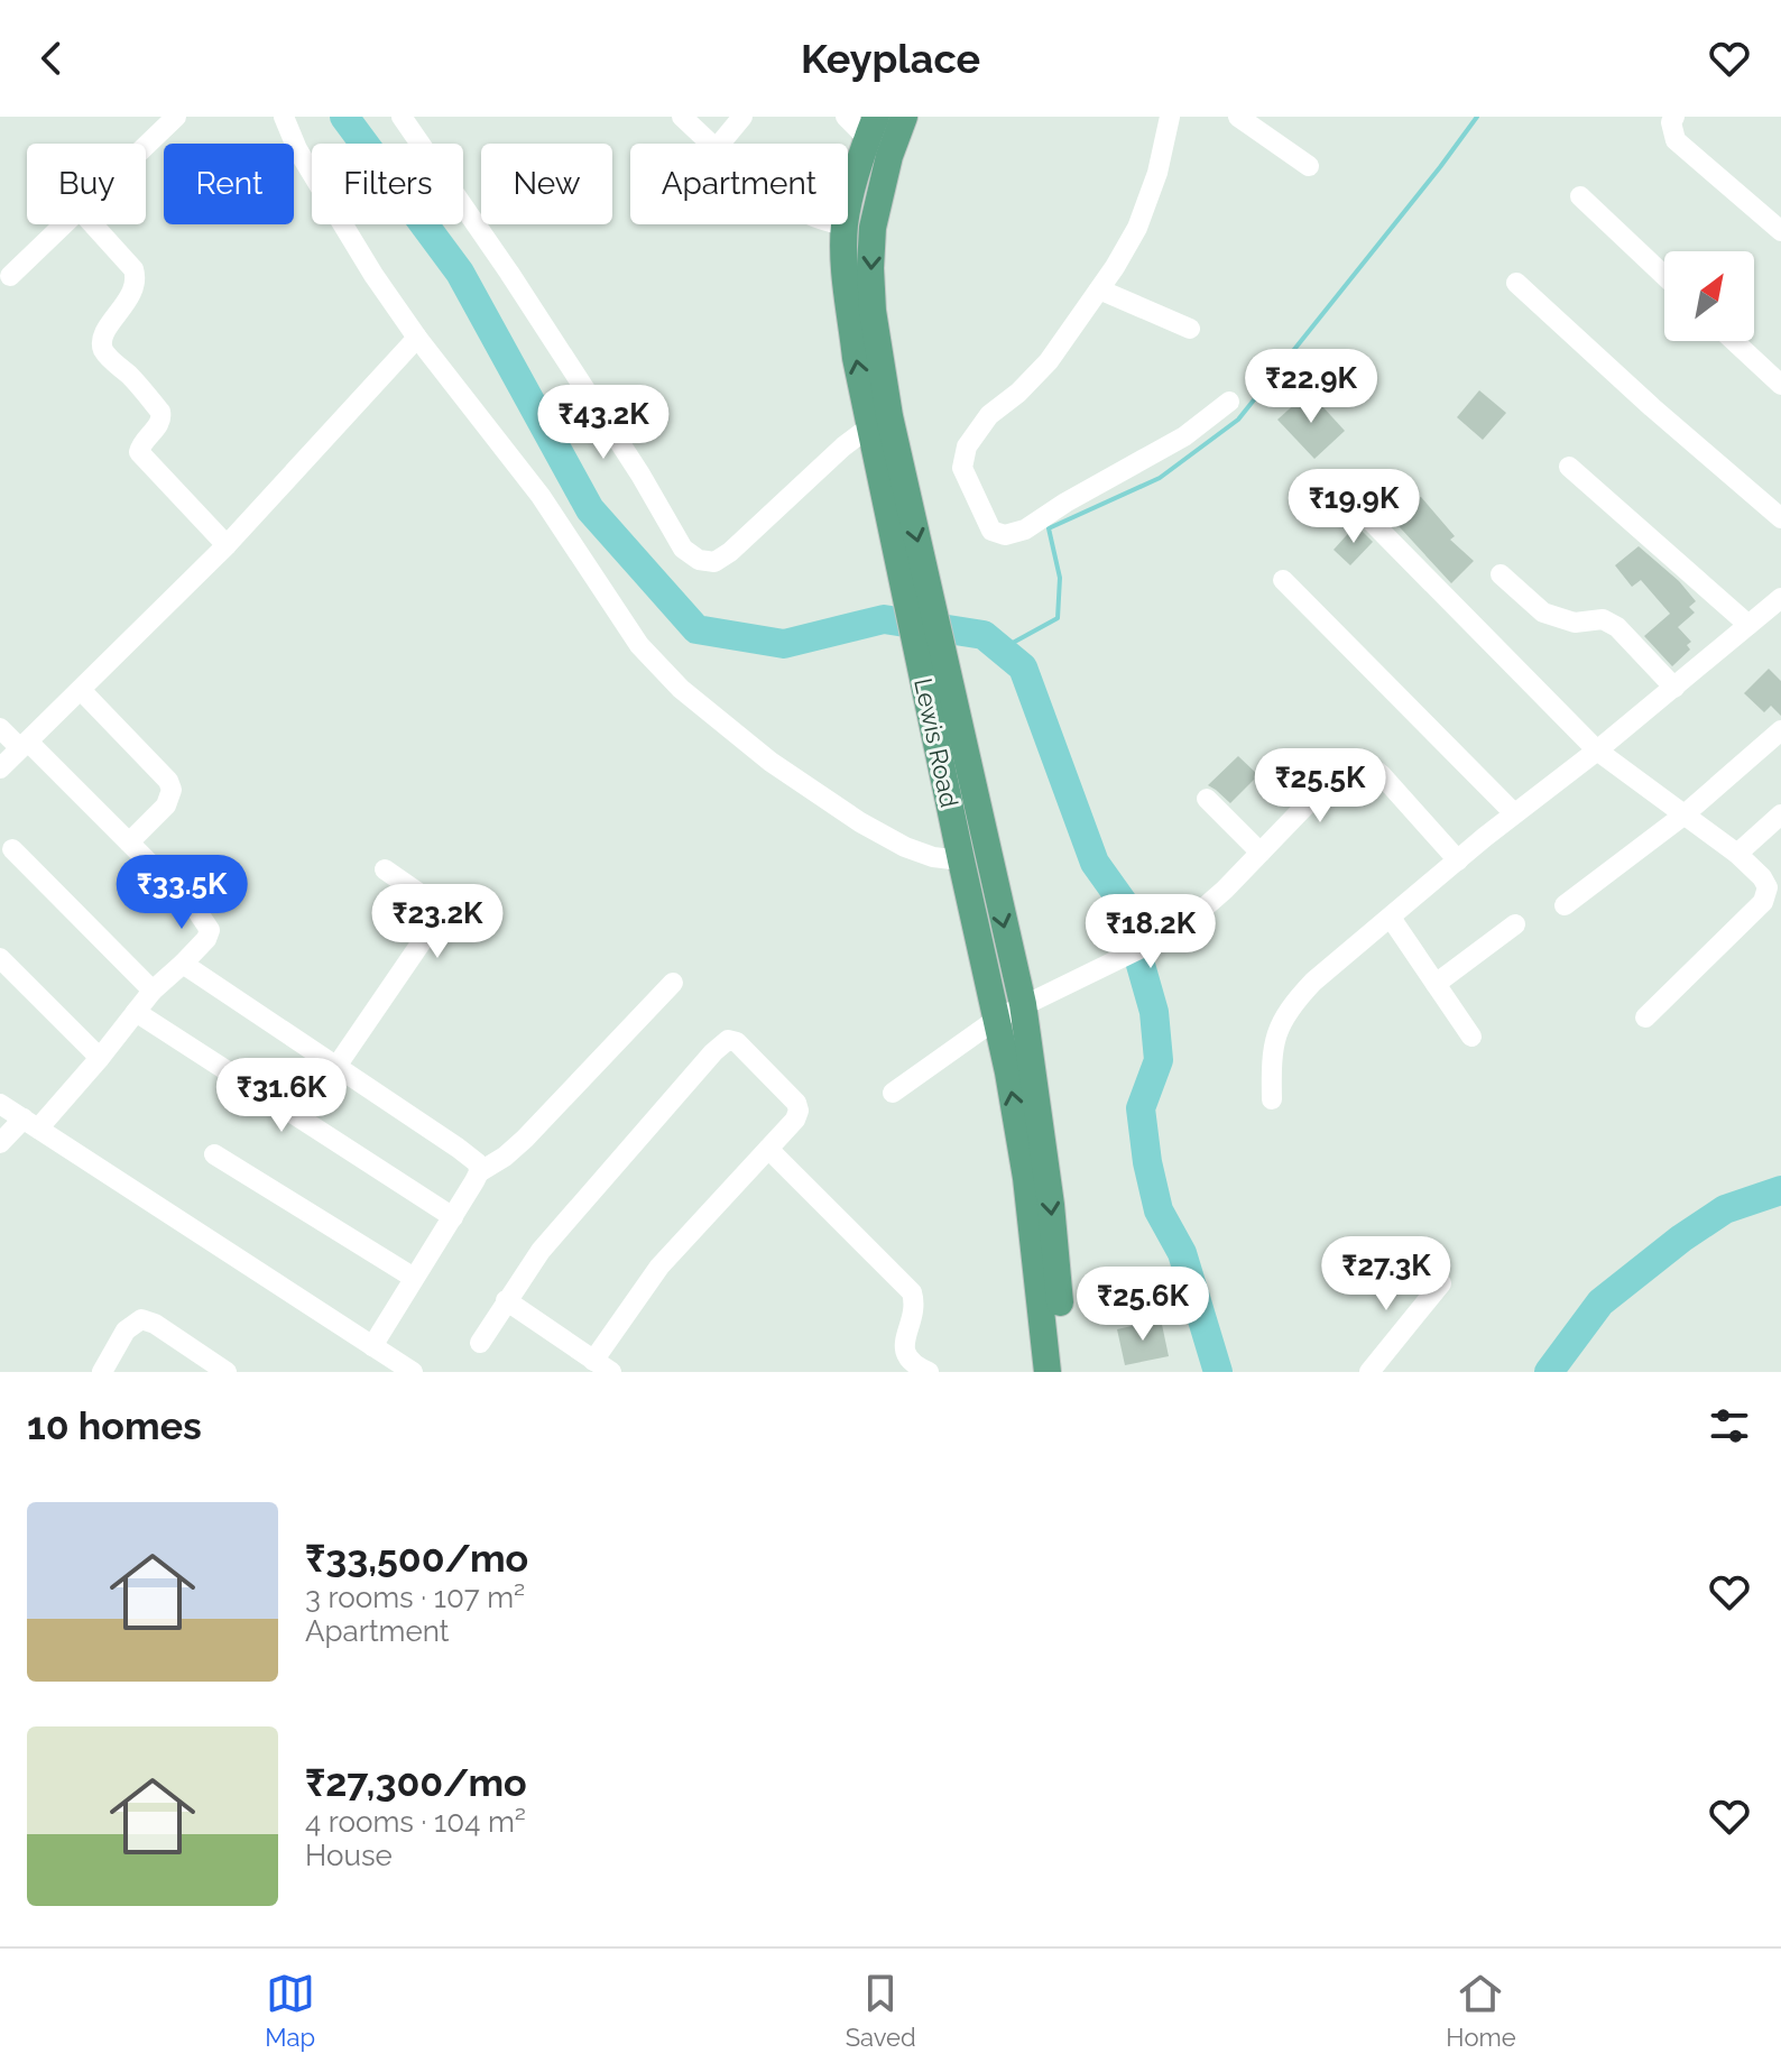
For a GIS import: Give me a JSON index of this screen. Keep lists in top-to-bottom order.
{
  "streets": {
    "main road": ["Lewis Road"]
  },
  "north": "top right",
  "page": {
    "header": "Keyplace",
    "chip": [
      "Buy",
      "Rent",
      "Filters",
      "New",
      "Apartment"
    ],
    "price": [
      "₹22.9K",
      "₹43.2K",
      "₹19.9K",
      "₹25.5K",
      "₹33.5K",
      "₹23.2K",
      "₹18.2K",
      "₹31.6K",
      "₹27.3K",
      "₹25.6K"
    ],
    "heading": "10 homes",
    "list": [
      {
        "name": "₹33,500/mo",
        "note": "3 rooms · 107 m² · Apartment"
      },
      {
        "name": "₹27,300/mo",
        "note": "4 rooms · 104 m² · House"
      }
    ],
    "tabs": ["Map", "Saved", "Home"]
  }
}
